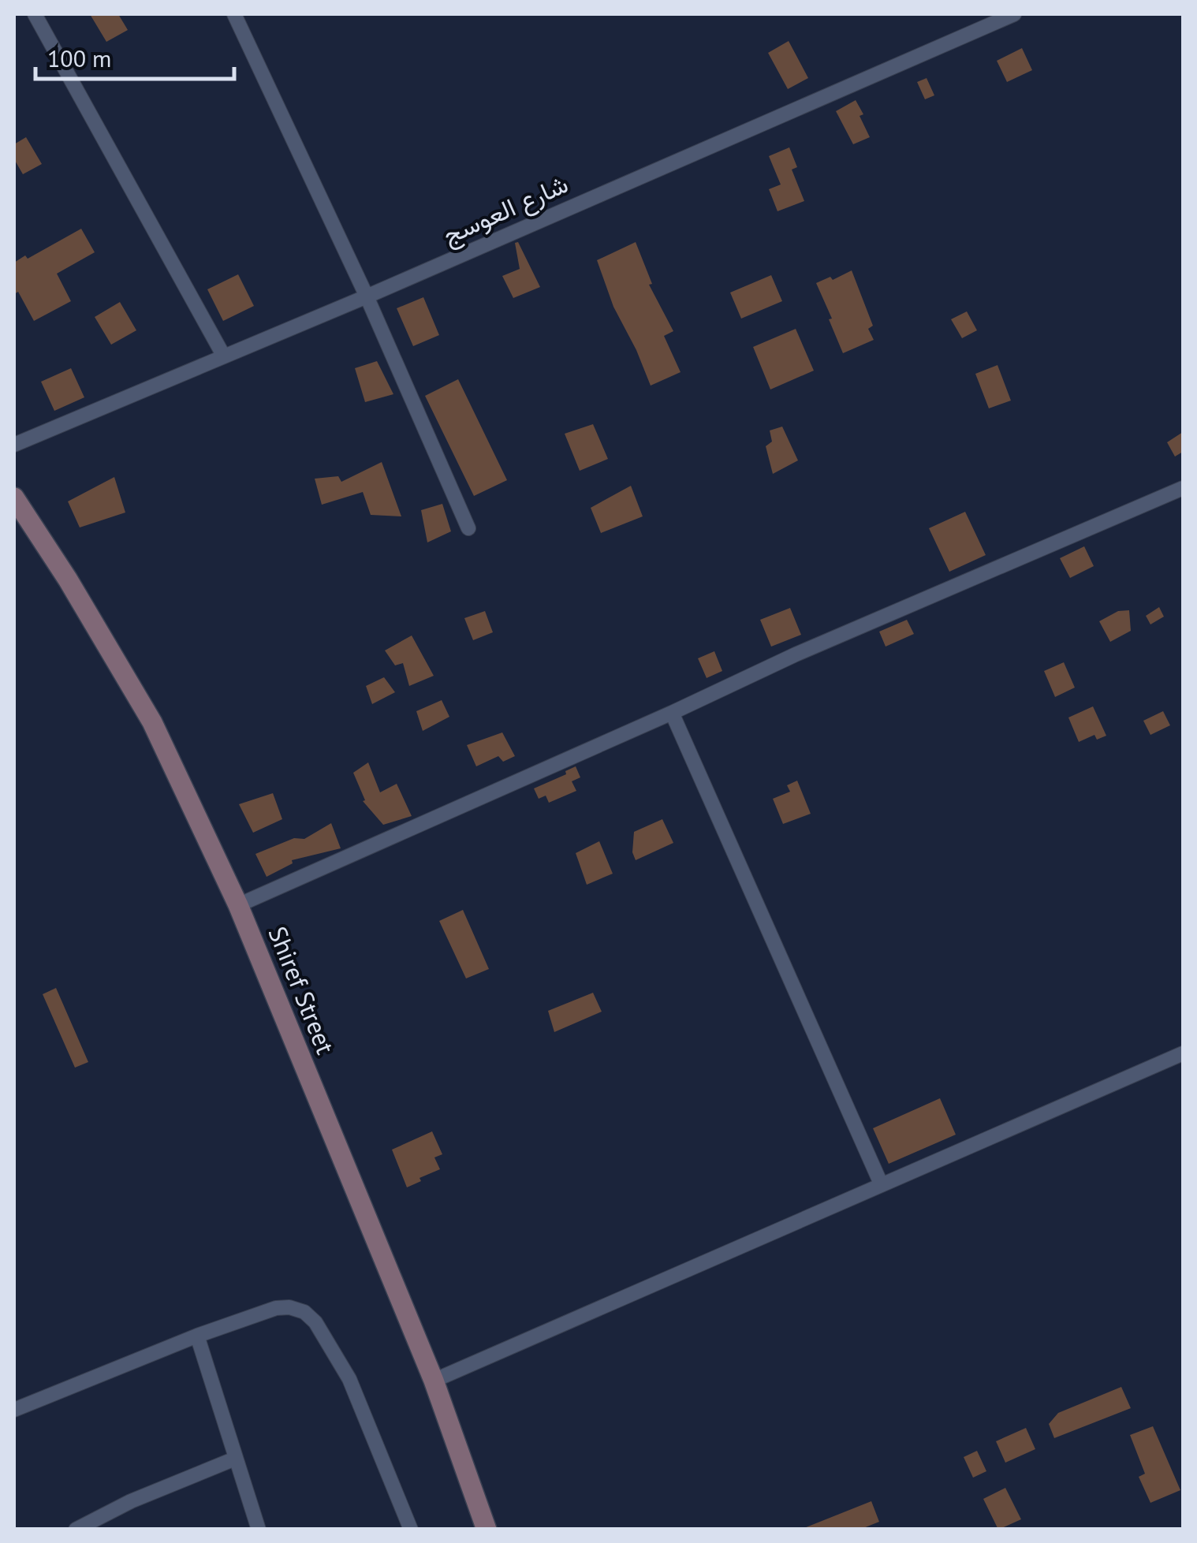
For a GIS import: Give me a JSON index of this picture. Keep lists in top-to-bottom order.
{
  "streets": {
    "main road": ["Shiref Street"],
    "street": ["شارع العوسج"]
  },
  "scale_bar": "100 m"
}
